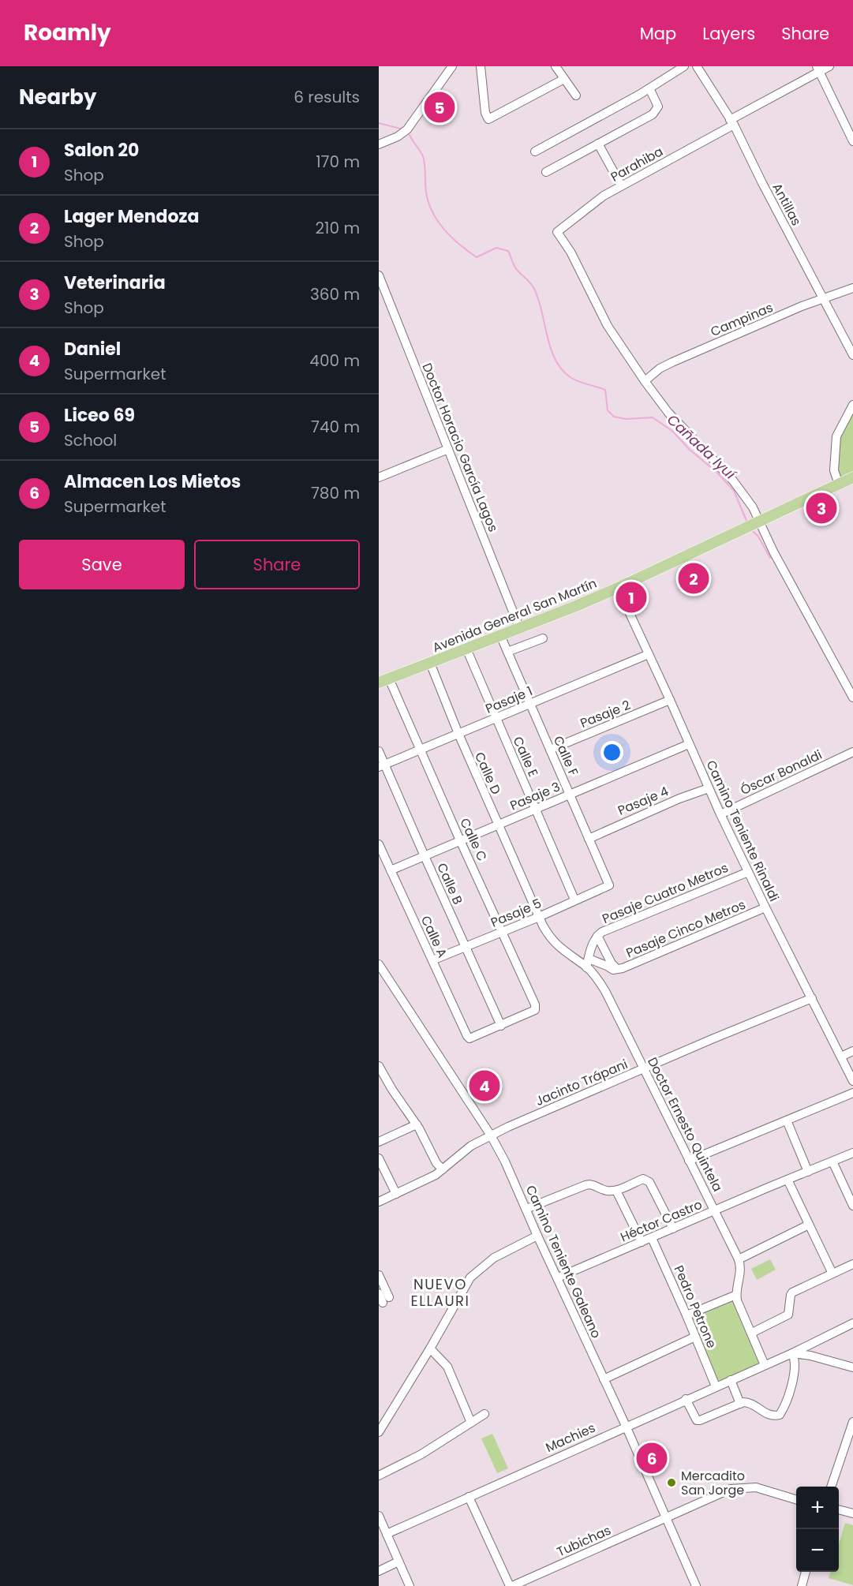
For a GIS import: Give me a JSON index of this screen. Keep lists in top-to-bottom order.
{
  "streets": {
    "main road": ["Avenida General San Martín"],
    "street": [
      "Parahiba",
      "Antillas",
      "Campinas",
      "Doctor Horacio García Lagos",
      "Pasaje 1",
      "Pasaje 2",
      "Calle F",
      "Calle E",
      "Óscar Bonaldi",
      "Calle D",
      "Pasaje 3",
      "Pasaje 4",
      "Camino Teniente Rinaldi",
      "Calle C",
      "Calle B",
      "Pasaje Cuatro Metros",
      "Pasaje 5",
      "Pasaje Cinco Metros",
      "Calle A",
      "Jacinto Trápani",
      "Doctor Ernesto Quintela",
      "Héctor Castro",
      "Camino Teniente Galeano",
      "Pedro Petrone",
      "Machies",
      "Tubichas"
    ]
  },
  "crossings": [
    ["Parahiba", "Antillas"],
    ["Parahiba", "Campinas"],
    ["Antillas", "Campinas"],
    ["Doctor Horacio García Lagos", "Avenida General San Martín"],
    ["Avenida General San Martín", "Calle F"],
    ["Avenida General San Martín", "Calle E"],
    ["Avenida General San Martín", "Calle D"],
    ["Avenida General San Martín", "Camino Teniente Rinaldi"],
    ["Avenida General San Martín", "Calle C"],
    ["Pasaje 1", "Calle F"],
    ["Pasaje 1", "Calle E"],
    ["Pasaje 1", "Calle D"],
    ["Pasaje 1", "Camino Teniente Rinaldi"],
    ["Pasaje 1", "Calle C"],
    ["Pasaje 1", "Calle B"],
    ["Pasaje 2", "Calle F"],
    ["Pasaje 2", "Camino Teniente Rinaldi"],
    ["Calle F", "Pasaje 3"],
    ["Calle F", "Pasaje 4"],
    ["Calle F", "Pasaje 5"],
    ["Calle E", "Pasaje 3"],
    ["Calle E", "Pasaje 5"],
    ["Óscar Bonaldi", "Camino Teniente Rinaldi"],
    ["Calle D", "Pasaje 3"],
    ["Calle D", "Pasaje 5"],
    ["Calle D", "Doctor Ernesto Quintela"],
    ["Pasaje 3", "Camino Teniente Rinaldi"],
    ["Pasaje 3", "Calle C"],
    ["Pasaje 3", "Calle B"],
    ["Pasaje 3", "Calle A"],
    ["Pasaje 4", "Camino Teniente Rinaldi"],
    ["Camino Teniente Rinaldi", "Pasaje Cuatro Metros"],
    ["Camino Teniente Rinaldi", "Pasaje Cinco Metros"],
    ["Camino Teniente Rinaldi", "Jacinto Trápani"],
    ["Calle C", "Calle B"],
    ["Calle C", "Pasaje 5"],
    ["Calle C", "Calle A"],
    ["Calle B", "Pasaje 5"],
    ["Calle B", "Calle A"],
    ["Pasaje Cuatro Metros", "Pasaje Cinco Metros"],
    ["Pasaje Cuatro Metros", "Doctor Ernesto Quintela"],
    ["Pasaje 5", "Calle A"],
    ["Pasaje 5", "Doctor Ernesto Quintela"],
    ["Pasaje Cinco Metros", "Doctor Ernesto Quintela"],
    ["Jacinto Trápani", "Doctor Ernesto Quintela"],
    ["Jacinto Trápani", "Camino Teniente Galeano"],
    ["Doctor Ernesto Quintela", "Héctor Castro"],
    ["Héctor Castro", "Camino Teniente Galeano"],
    ["Héctor Castro", "Pedro Petrone"],
    ["Camino Teniente Galeano", "Machies"],
    ["Camino Teniente Galeano", "Tubichas"],
    ["Pedro Petrone", "Machies"]
  ],
  "districts": ["NUEVO ELLAURI"],
  "water": ["Cañada Iyuí"],
  "places": ["Mercadito San Jorge"],
  "page": {
    "header": "Roamly",
    "nav": ["Map", "Layers", "Share"],
    "heading": ["Nearby", "6 results"],
    "pins": [
      "5",
      "3",
      "2",
      "1",
      "4",
      "6"
    ],
    "list": [
      {
        "mark": "1",
        "name": "Salon 20",
        "note": "Shop",
        "value": "170 m"
      },
      {
        "mark": "2",
        "name": "Lager Mendoza",
        "note": "Shop",
        "value": "210 m"
      },
      {
        "mark": "3",
        "name": "Veterinaria",
        "note": "Shop",
        "value": "360 m"
      },
      {
        "mark": "4",
        "name": "Daniel",
        "note": "Supermarket",
        "value": "400 m"
      },
      {
        "mark": "5",
        "name": "Liceo 69",
        "note": "School",
        "value": "740 m"
      },
      {
        "mark": "6",
        "name": "Almacen Los Mietos",
        "note": "Supermarket",
        "value": "780 m"
      }
    ],
    "buttons": ["Save", "Share"],
    "map_buttons": ["+", "−"]
  }
}
